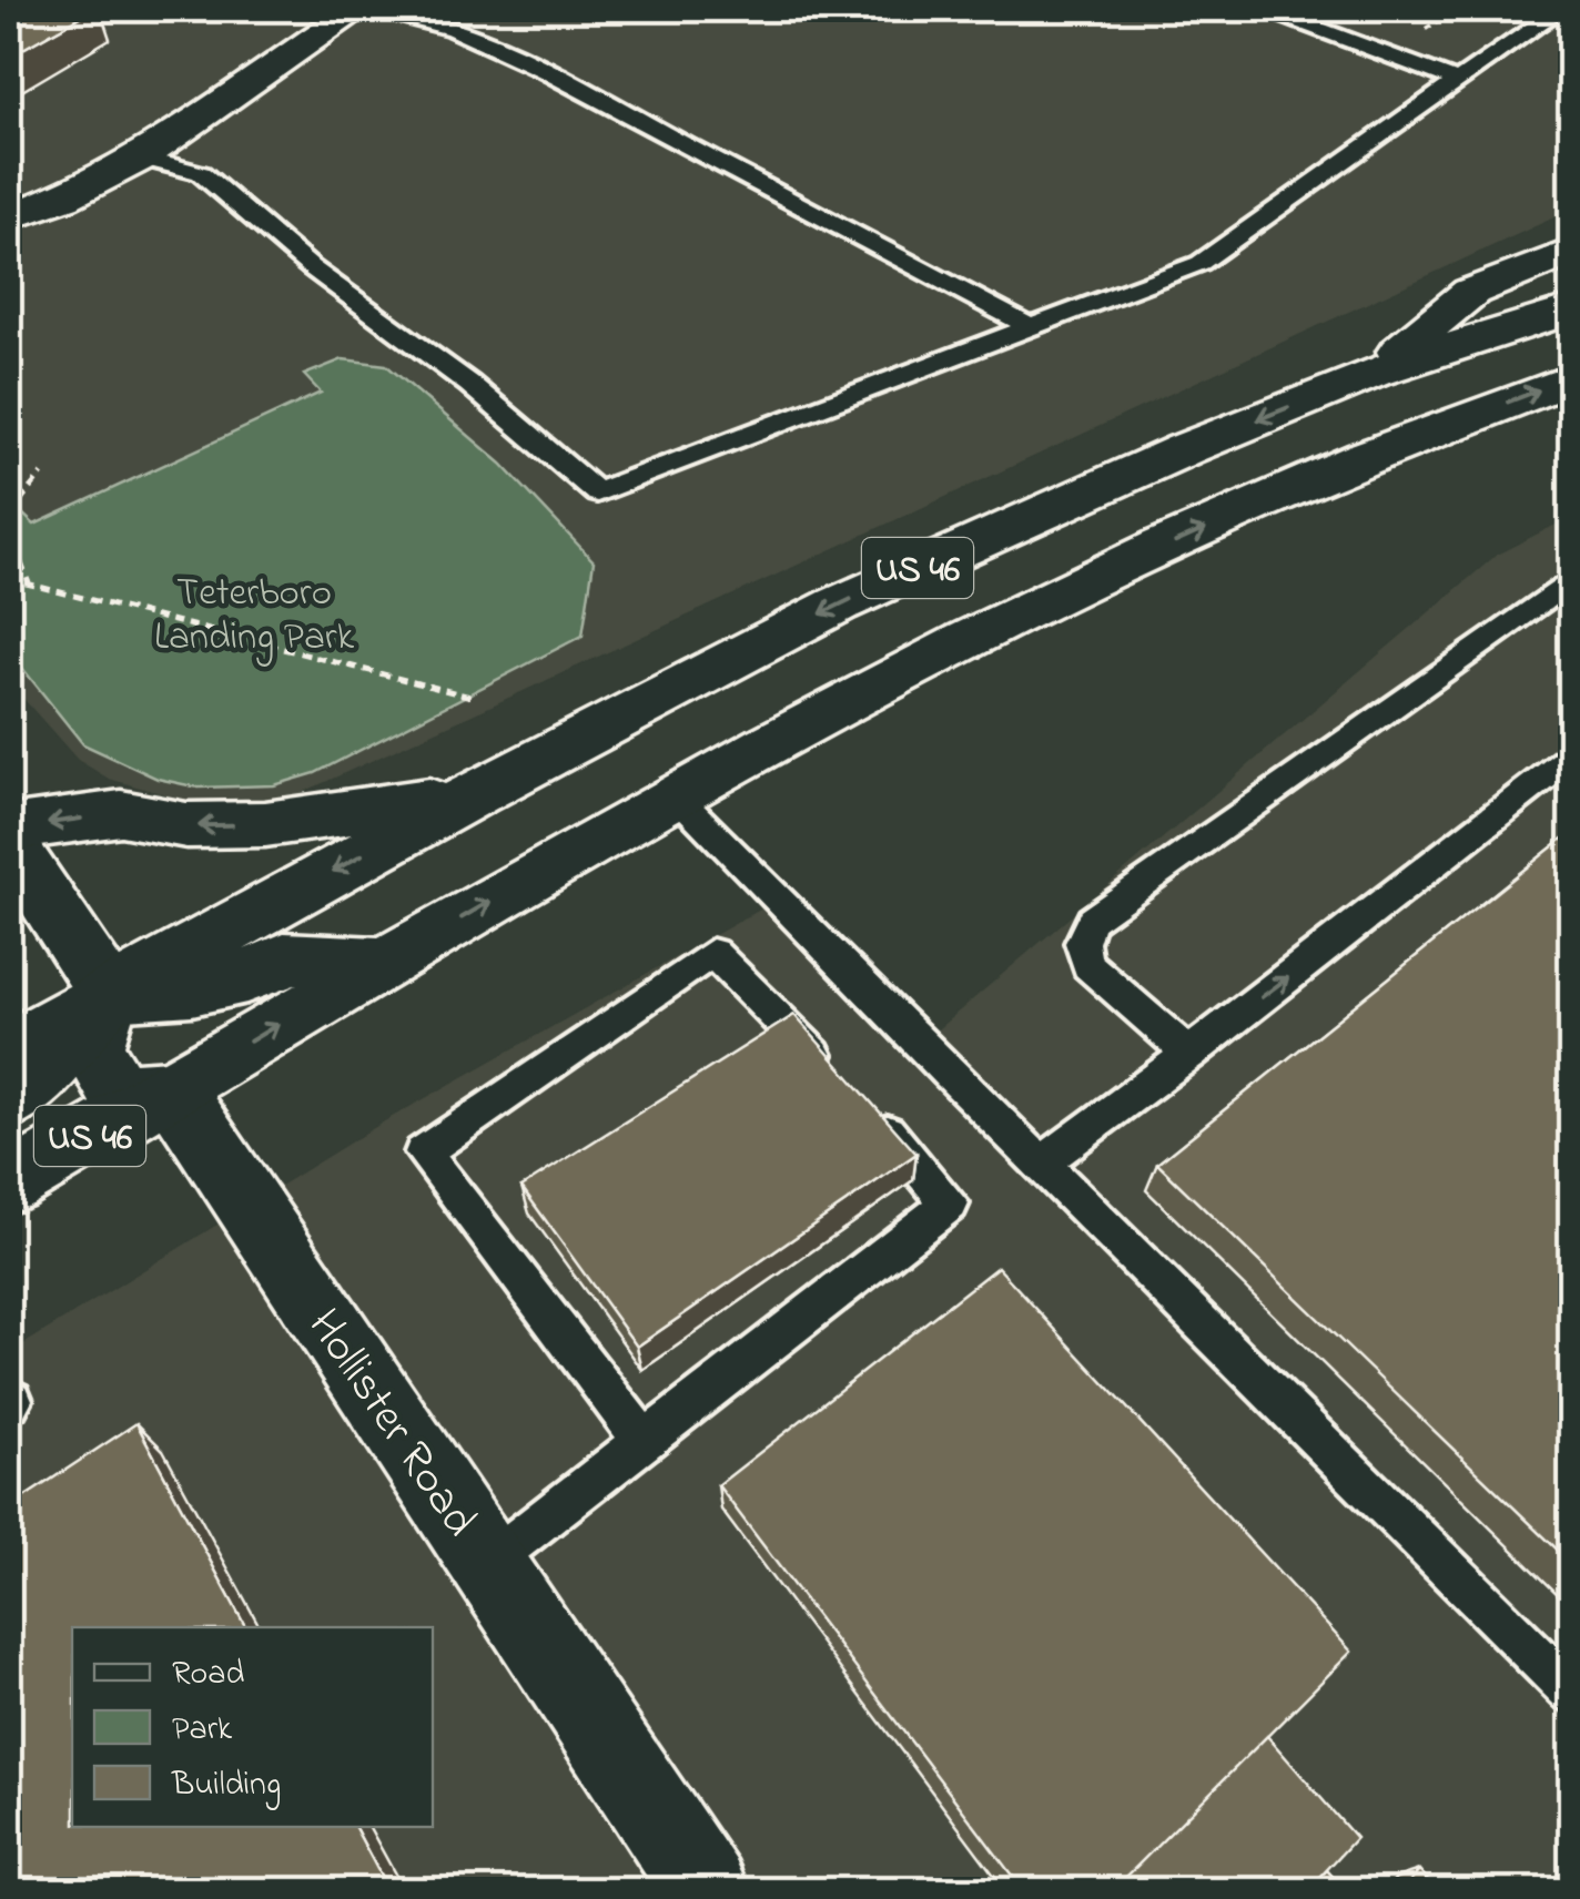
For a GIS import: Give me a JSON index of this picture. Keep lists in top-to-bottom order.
{
  "streets": {
    "main road": ["US 46", "Hollister Road"]
  },
  "crossings": [
    ["US 46", "Hollister Road"]
  ],
  "parks": ["Teterboro Landing Park"],
  "legend": ["Road", "Park", "Building"]
}
